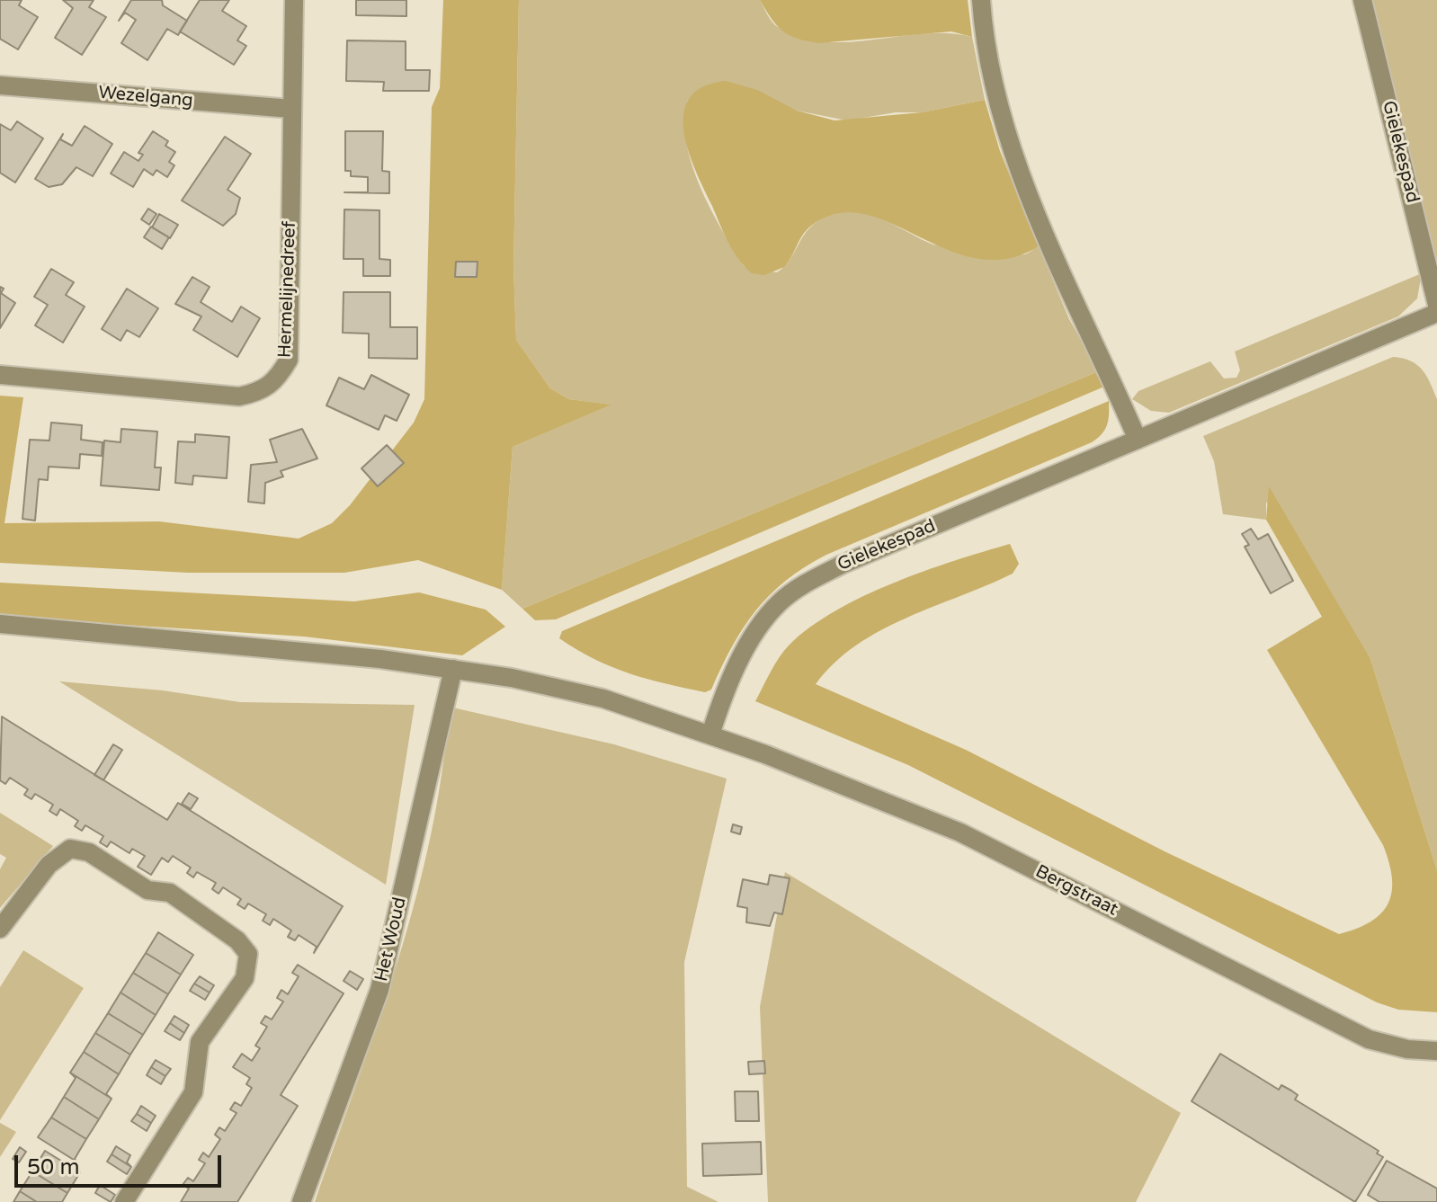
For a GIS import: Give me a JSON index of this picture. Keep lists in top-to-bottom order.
{
  "streets": {
    "street": [
      "Wezelgang",
      "Gielekespad",
      "Hermelijnedreef",
      "Bergstraat",
      "Het Woud"
    ]
  },
  "crossings": [
    ["Wezelgang", "Hermelijnedreef"],
    ["Gielekespad", "Bergstraat"]
  ],
  "scale_bar": "50 m"
}
